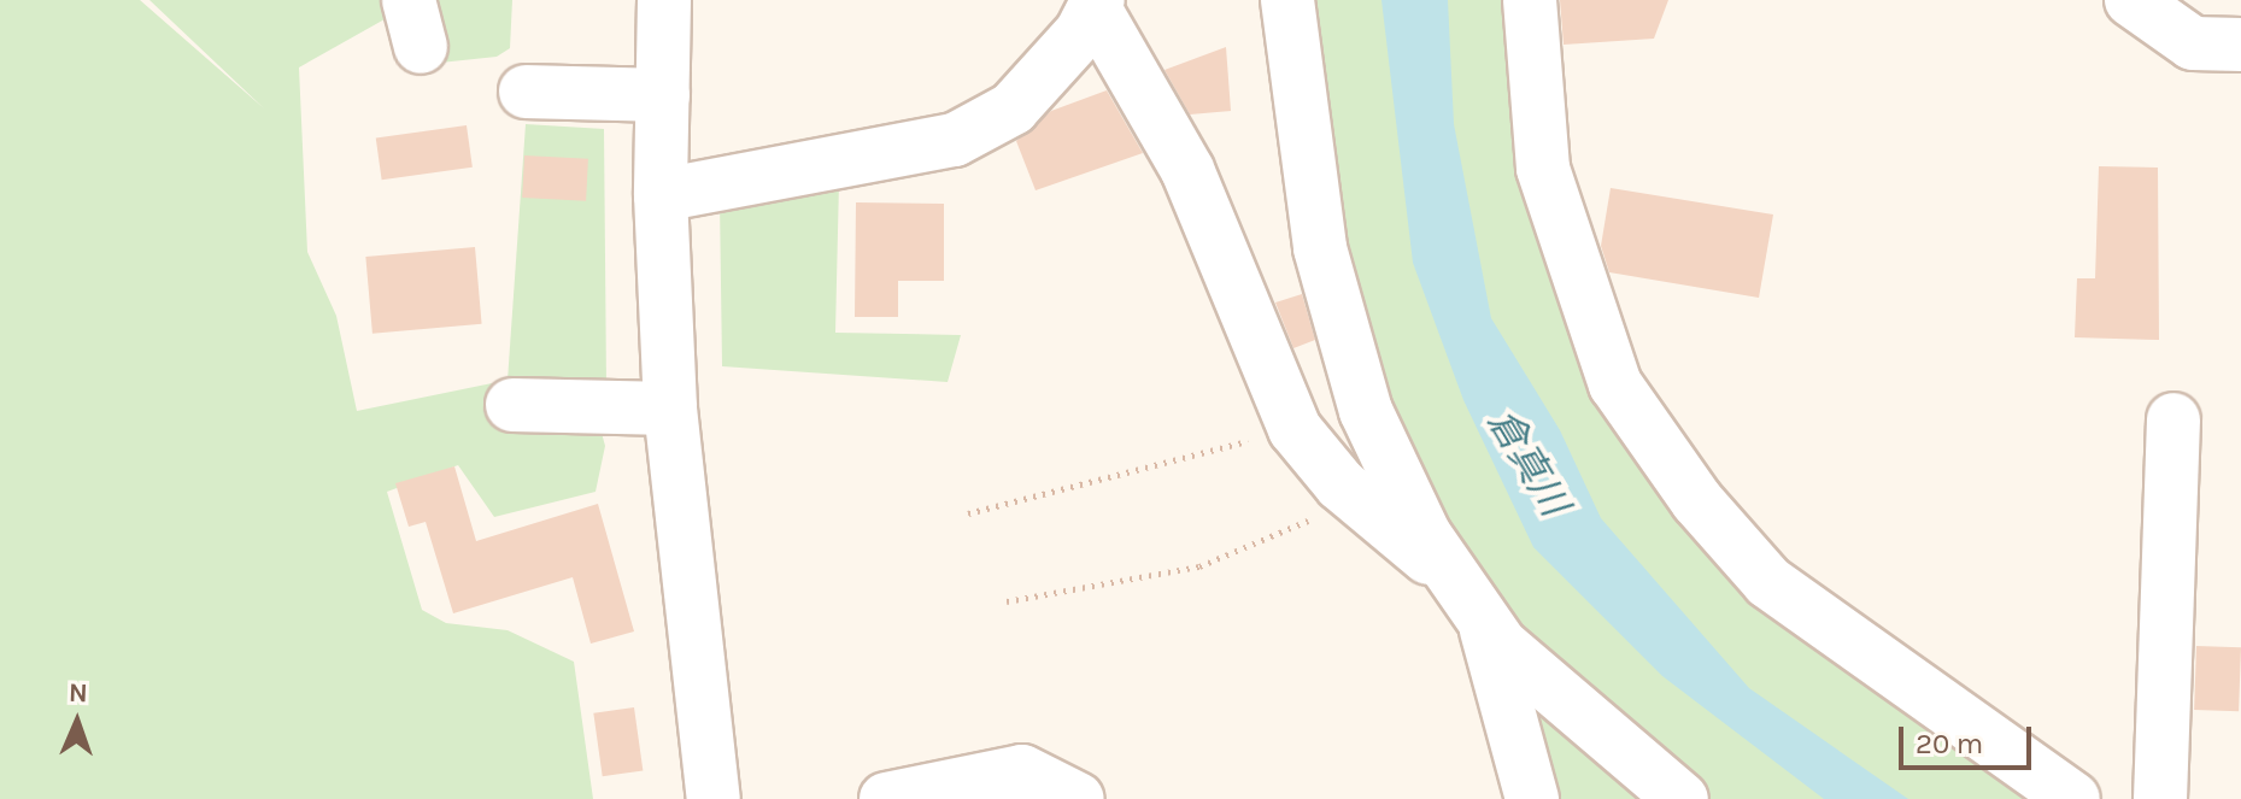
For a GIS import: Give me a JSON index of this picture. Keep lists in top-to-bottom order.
{
  "water": ["倉真川"],
  "scale_bar": "20 m",
  "north": "top"
}
